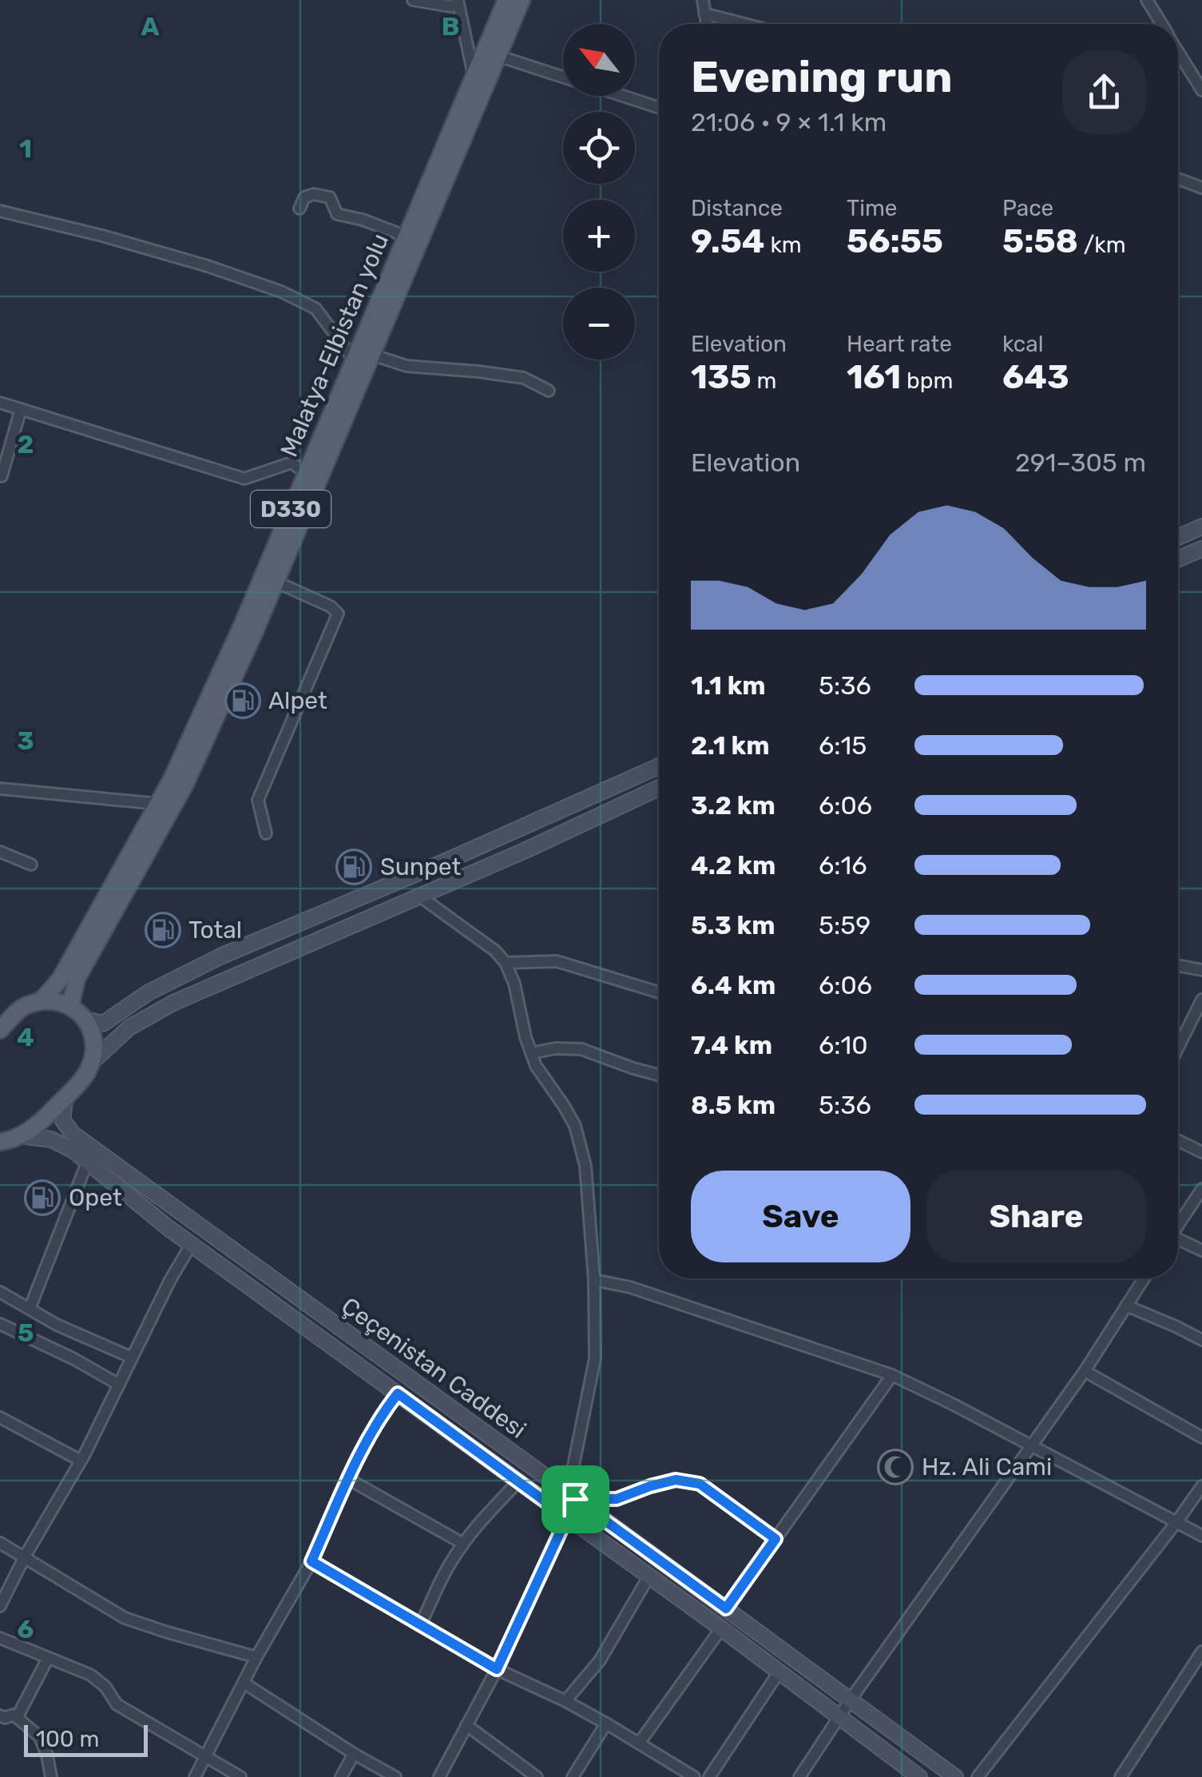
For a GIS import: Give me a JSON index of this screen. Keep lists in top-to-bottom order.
{
  "streets": {
    "main road": ["Malatya-Elbistan yolu", "D330", "Çeçenistan Caddesi"]
  },
  "places": {
    "fuel station": [
      "Alpet",
      "Sunpet",
      "Total",
      "Opet"
    ],
    "mosque": ["Hz. Ali Cami"]
  },
  "scale_bar": "100 m",
  "north": "top left",
  "page": {
    "map_buttons": ["+", "−"],
    "heading": ["Evening run", "21:06 · 9 × 1.1 km"],
    "stats": [
      ["Distance", "9.54 km"],
      ["Time", "56:55"],
      ["Pace", "5:58 /km"],
      ["Elevation", "135 m"],
      ["Heart rate", "161 bpm"],
      ["kcal", "643"]
    ],
    "chart": ["Elevation", "291–305 m"],
    "list": [
      {
        "name": "1.1 km",
        "note": "5:36"
      },
      {
        "name": "2.1 km",
        "note": "6:15"
      },
      {
        "name": "3.2 km",
        "note": "6:06"
      },
      {
        "name": "4.2 km",
        "note": "6:16"
      },
      {
        "name": "5.3 km",
        "note": "5:59"
      },
      {
        "name": "6.4 km",
        "note": "6:06"
      },
      {
        "name": "7.4 km",
        "note": "6:10"
      },
      {
        "name": "8.5 km",
        "note": "5:36"
      }
    ],
    "buttons": ["Save", "Share"],
    "scale": "100 m"
  },
  "grid": {
    "columns": ["A", "B"],
    "rows": [
      "1",
      "2",
      "3",
      "4",
      "5",
      "6"
    ]
  }
}
